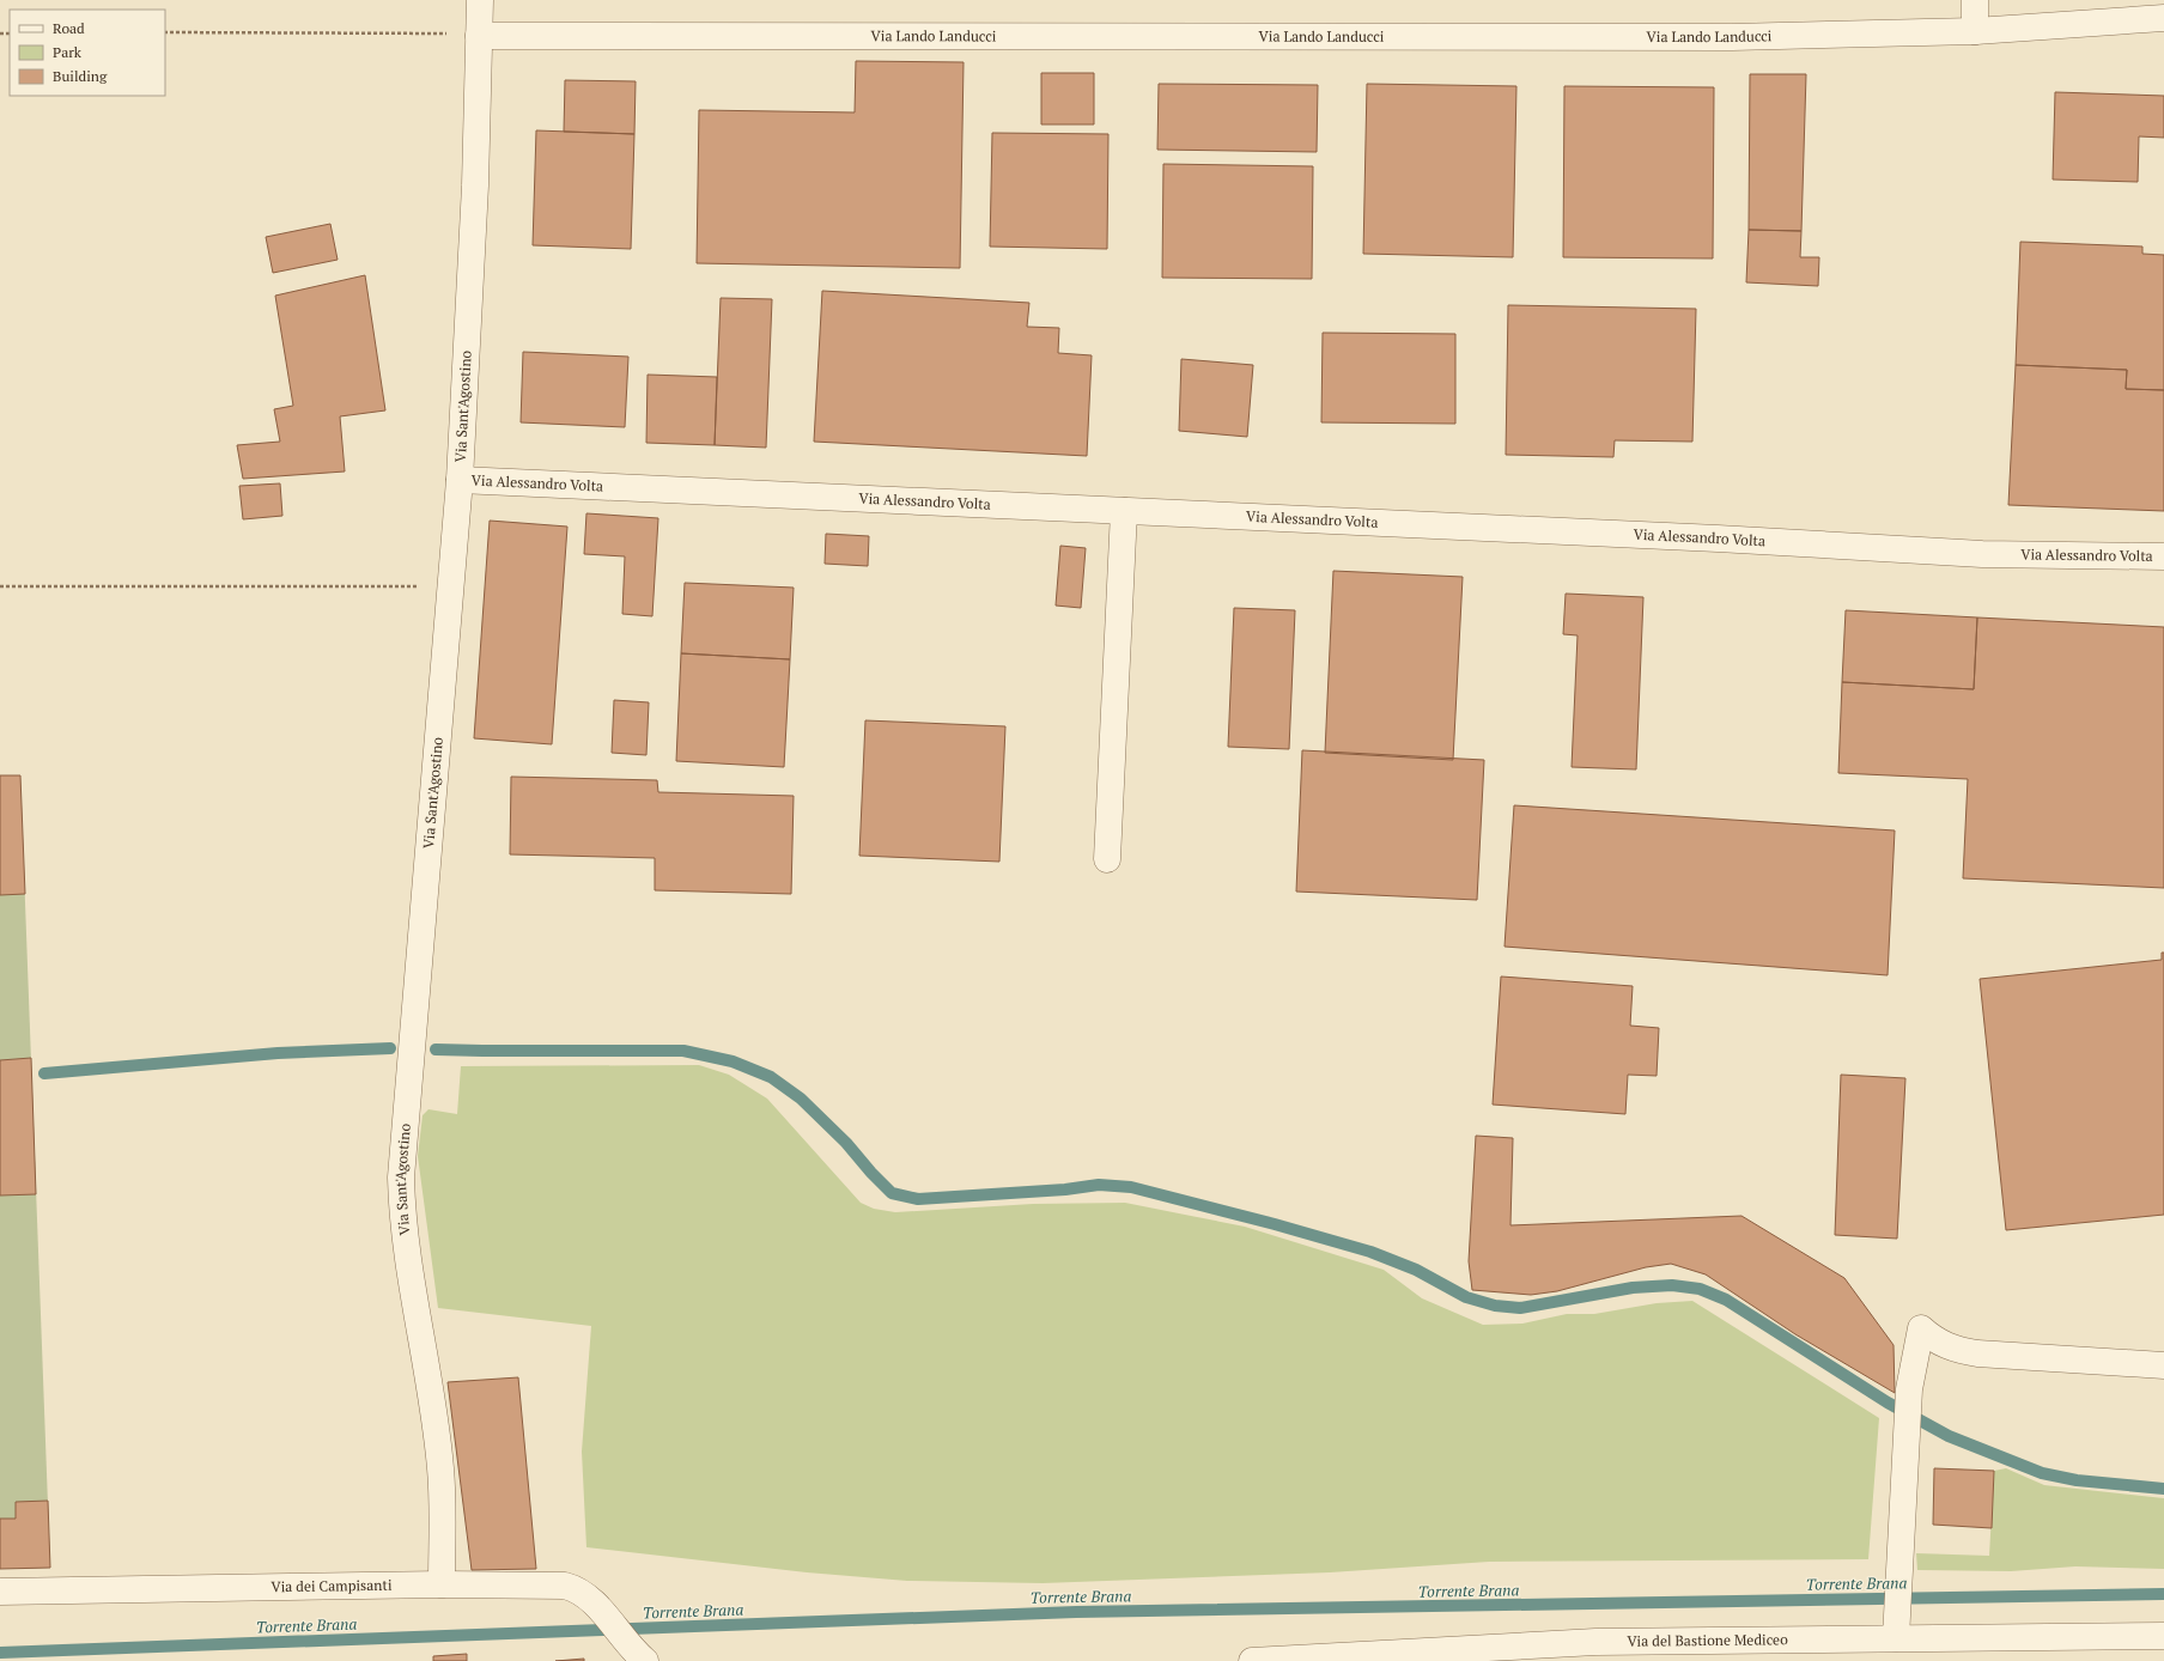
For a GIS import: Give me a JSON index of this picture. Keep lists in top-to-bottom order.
{
  "streets": {
    "street": [
      "Via Lando Landucci",
      "Via Sant'Agostino",
      "Via Alessandro Volta",
      "Via dei Campisanti",
      "Via del Bastione Mediceo"
    ]
  },
  "crossings": [
    ["Via Lando Landucci", "Via Sant'Agostino"],
    ["Via Sant'Agostino", "Via Alessandro Volta"],
    ["Via Sant'Agostino", "Via dei Campisanti"]
  ],
  "water": ["Torrente Brana"],
  "legend": ["Road", "Park", "Building"]
}
